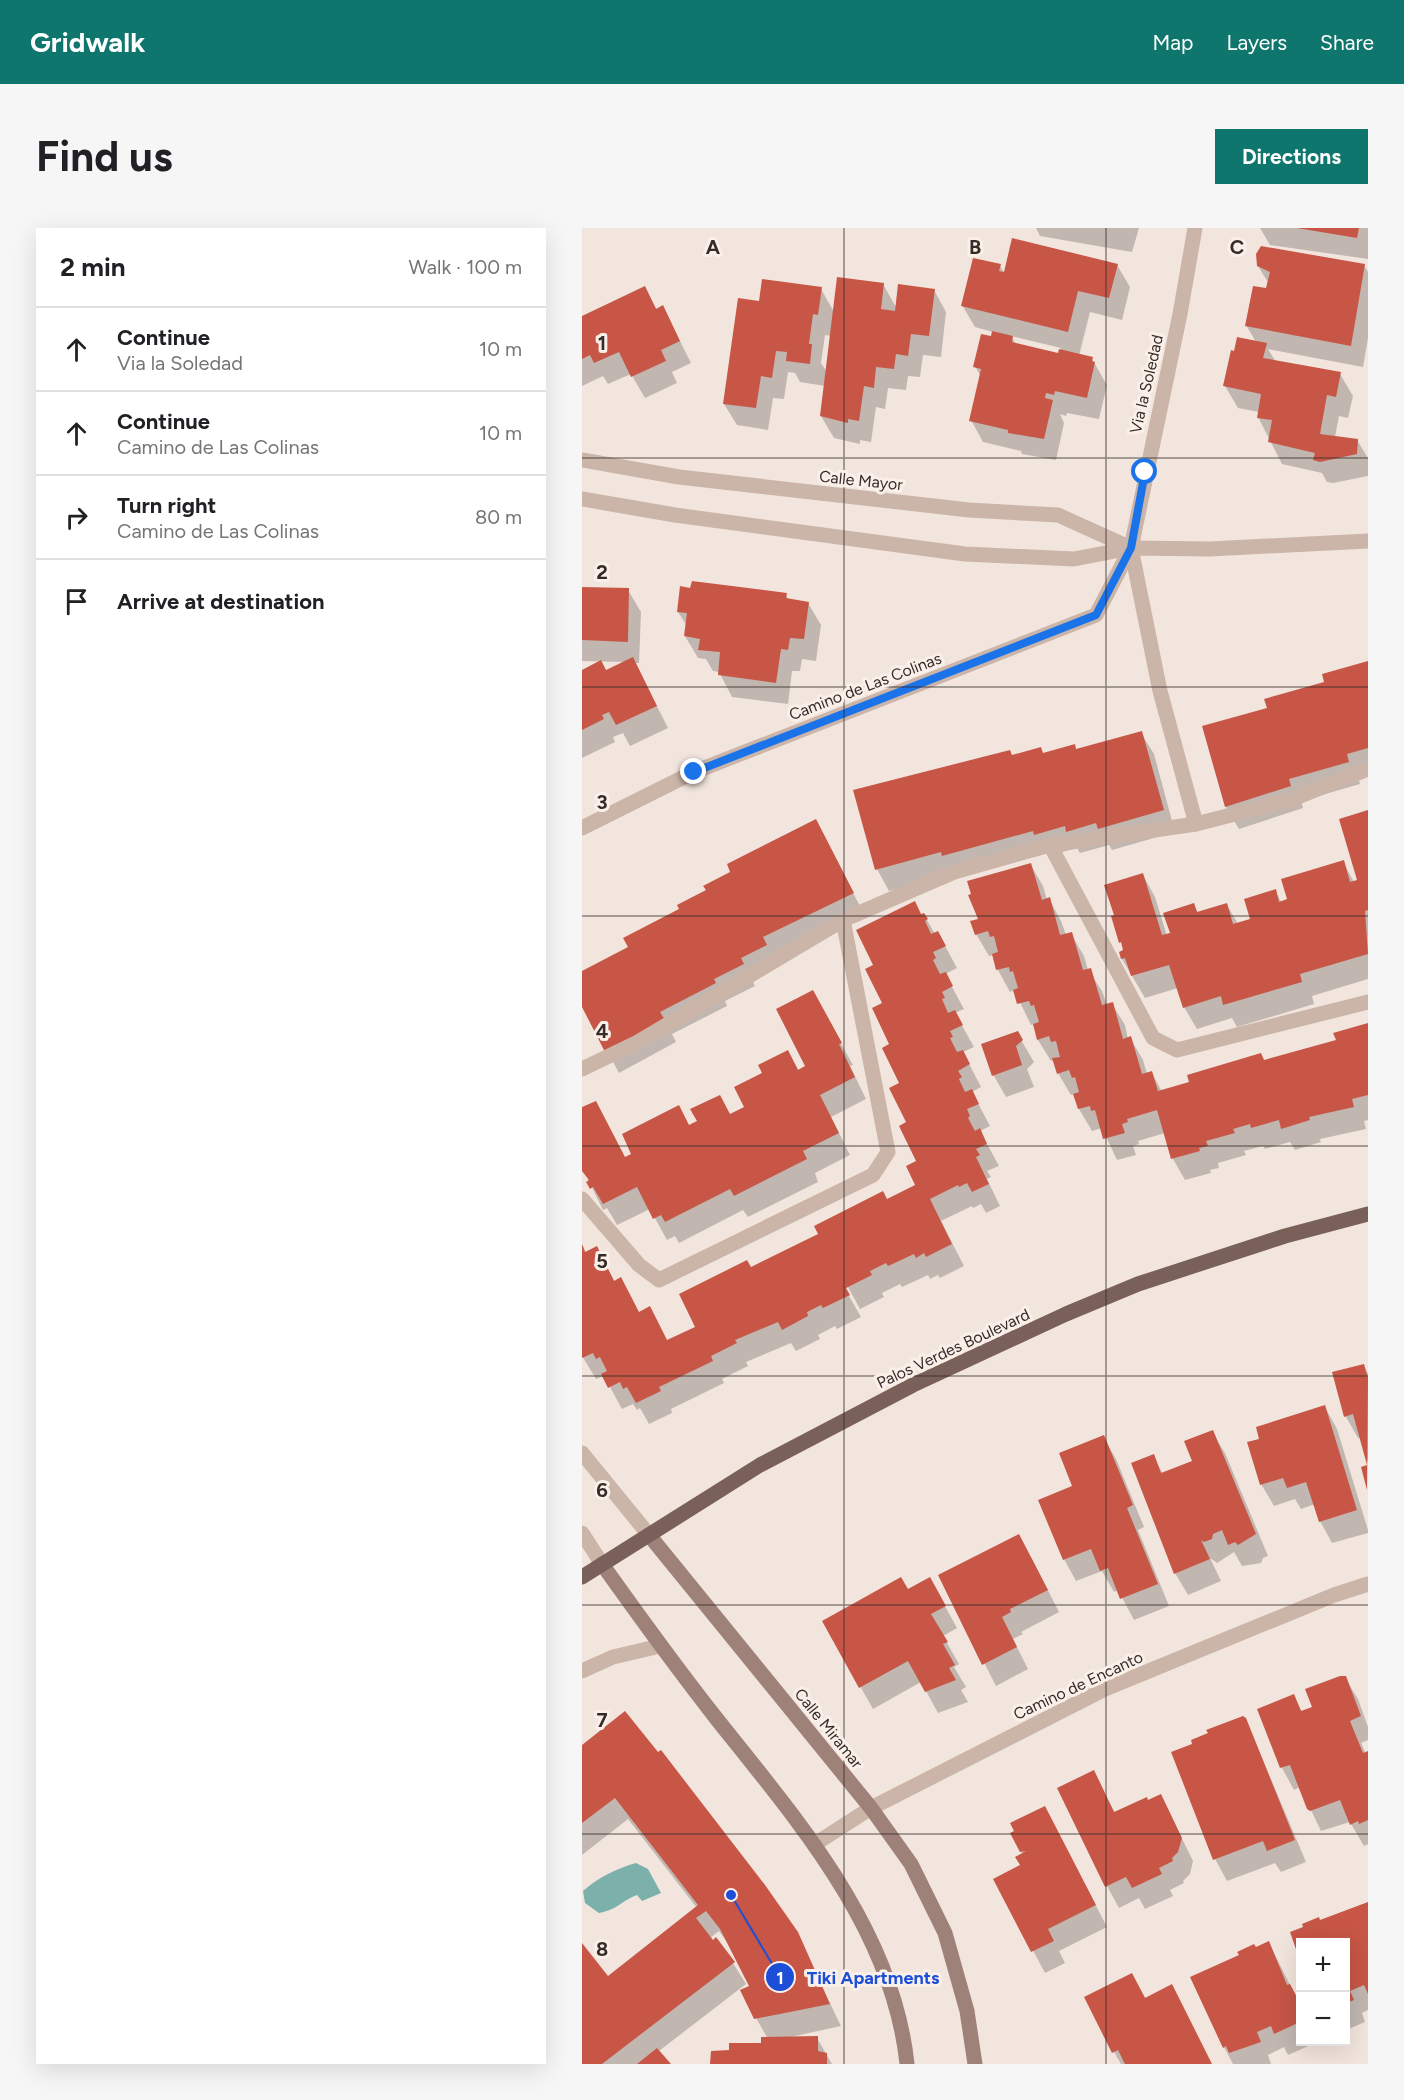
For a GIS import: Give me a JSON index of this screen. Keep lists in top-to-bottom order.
{
  "streets": {
    "main road": ["Palos Verdes Boulevard", "Calle Miramar"],
    "street": [
      "Via la Soledad",
      "Calle Mayor",
      "Camino de Las Colinas",
      "Camino de Encanto"
    ]
  },
  "crossings": [
    ["Via la Soledad", "Calle Mayor"],
    ["Via la Soledad", "Camino de Las Colinas"],
    ["Calle Mayor", "Camino de Las Colinas"],
    ["Palos Verdes Boulevard", "Calle Miramar"],
    ["Camino de Encanto", "Calle Miramar"]
  ],
  "places": ["Tiki Apartments"],
  "page": {
    "header": "Gridwalk",
    "nav": ["Map", "Layers", "Share"],
    "buttons": "Directions",
    "title": "Find us",
    "heading": ["2 min", "Walk · 100 m"],
    "list": [
      ["Continue", "Via la Soledad", "10 m"],
      ["Continue", "Camino de Las Colinas", "10 m"],
      ["Turn right", "Camino de Las Colinas", "80 m"],
      "Arrive at destination"
    ],
    "map_buttons": ["+", "−"]
  },
  "grid": {
    "columns": ["A", "B", "C"],
    "rows": [
      "1",
      "2",
      "3",
      "4",
      "5",
      "6",
      "7",
      "8"
    ]
  }
}
